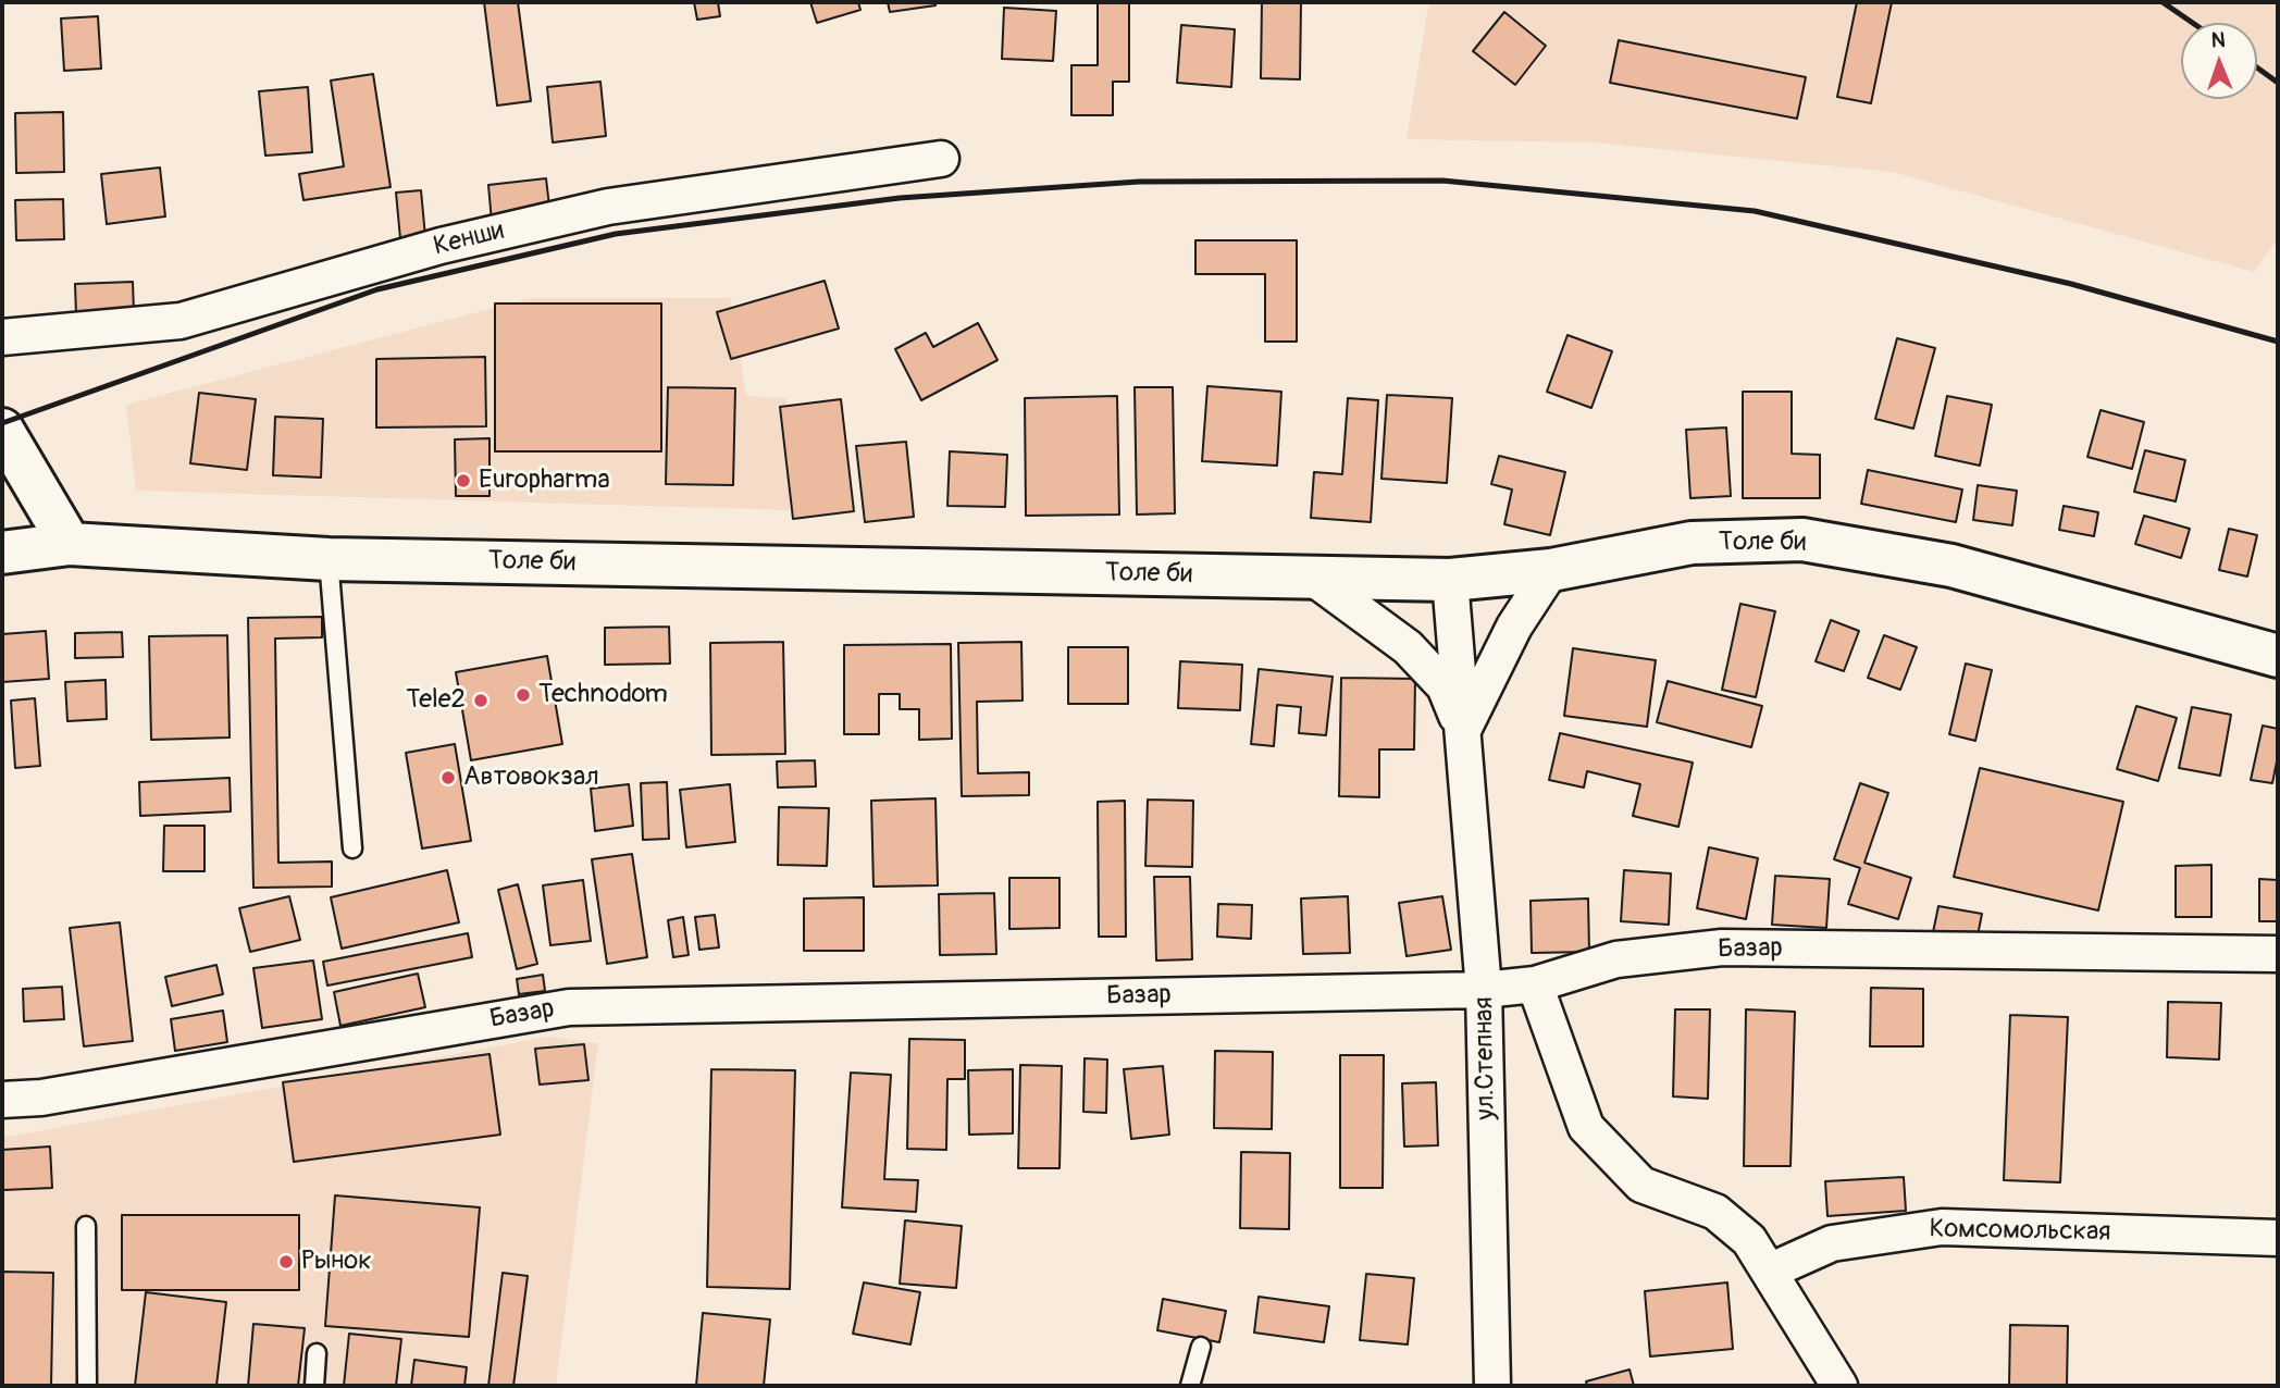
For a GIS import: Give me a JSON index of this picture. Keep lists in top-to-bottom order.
{
  "streets": {
    "main road": ["Толе би"],
    "street": [
      "Кенши",
      "Базар",
      "ул.Степная",
      "Комсомольская"
    ]
  },
  "crossings": [
    ["Толе би", "ул.Степная"],
    ["Базар", "ул.Степная"]
  ],
  "places": [
    "Europharma",
    "Technodom",
    "Tele2",
    "Автовокзал",
    "Рынок"
  ],
  "north": "top"
}
